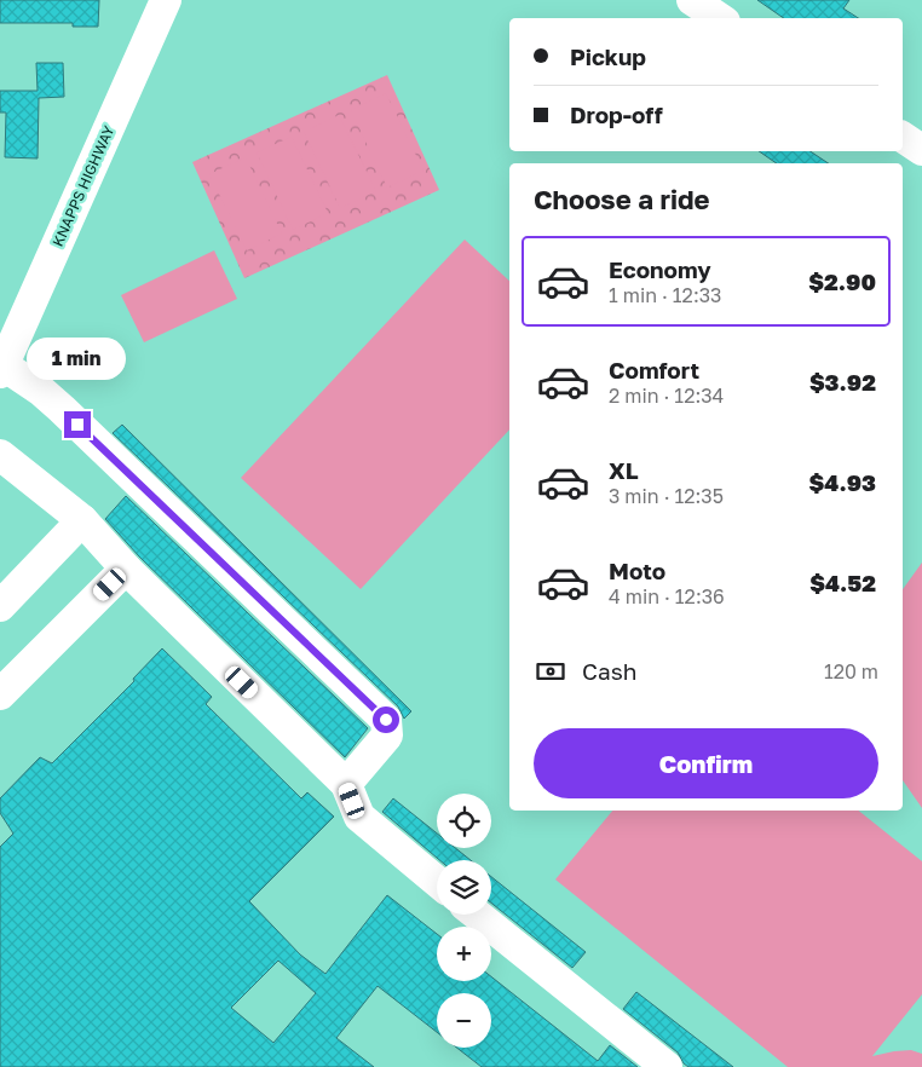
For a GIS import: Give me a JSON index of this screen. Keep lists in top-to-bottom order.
{
  "streets": {
    "street": ["KNAPPS HIGHWAY"]
  },
  "page": {
    "banner": ["Pickup", "Drop-off"],
    "heading": "Choose a ride",
    "list": [
      {
        "name": "Economy",
        "note": "1 min · 12:33",
        "value": "$2.90"
      },
      {
        "name": "Comfort",
        "note": "2 min · 12:34",
        "value": "$3.92"
      },
      {
        "name": "XL",
        "note": "3 min · 12:35",
        "value": "$4.93"
      },
      {
        "name": "Moto",
        "note": "4 min · 12:36",
        "value": "$4.52"
      }
    ],
    "bubble": "1 min",
    "pay": ["Cash", "120 m"],
    "buttons": "Confirm",
    "map_buttons": ["+", "−"]
  }
}
